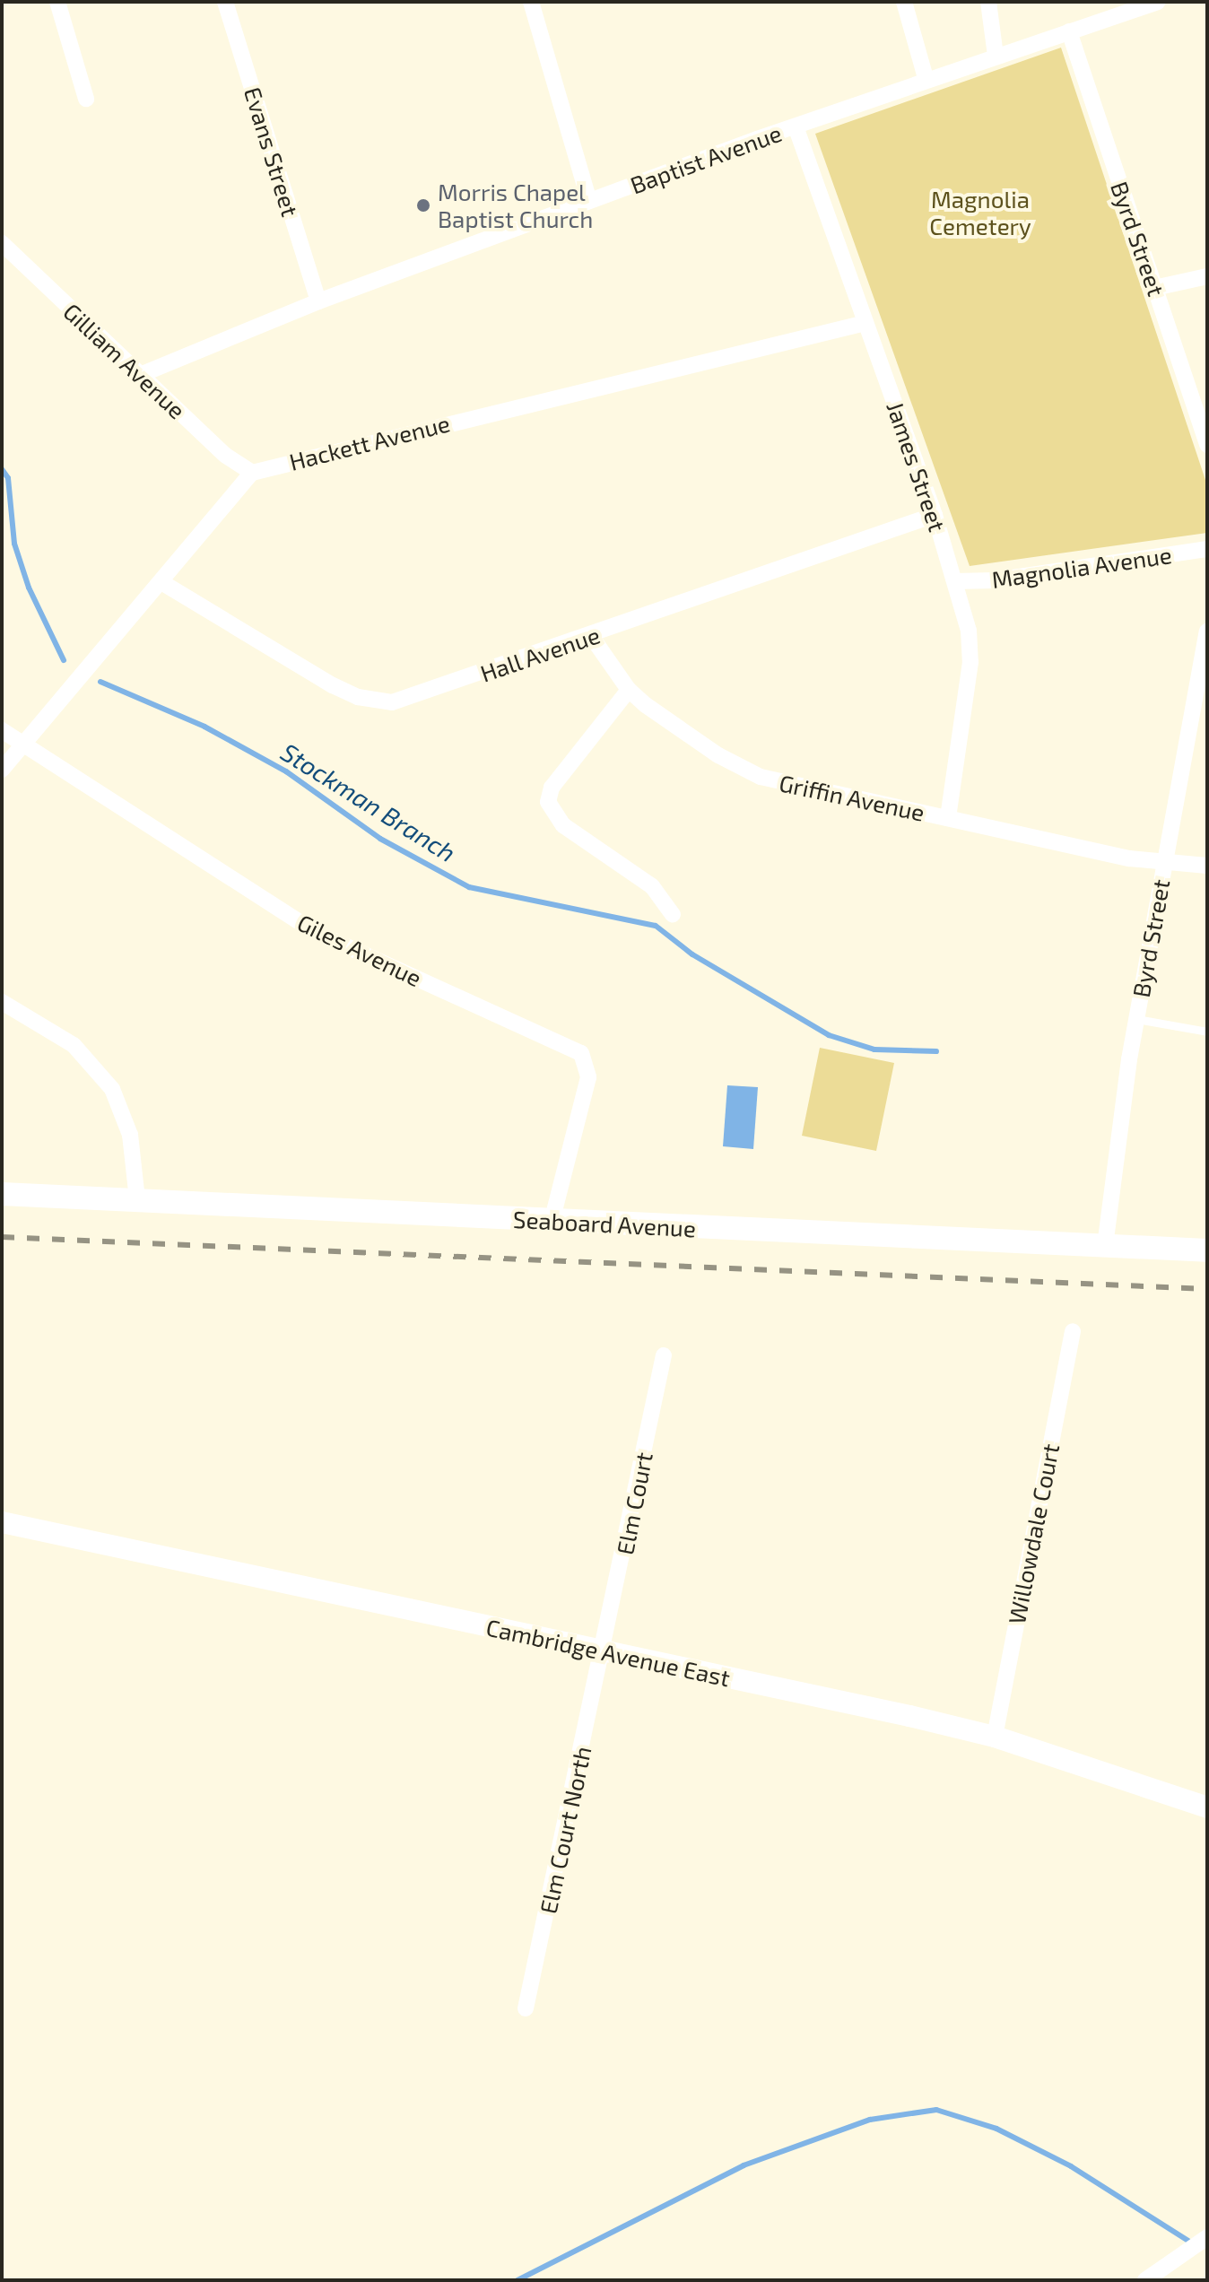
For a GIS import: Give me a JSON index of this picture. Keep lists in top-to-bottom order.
{
  "streets": {
    "main road": ["Seaboard Avenue"],
    "street": [
      "Evans Street",
      "Baptist Avenue",
      "Byrd Street",
      "Gilliam Avenue",
      "Hackett Avenue",
      "James Street",
      "Magnolia Avenue",
      "Hall Avenue",
      "Griffin Avenue",
      "Giles Avenue",
      "Elm Court",
      "Willowdale Court",
      "Cambridge Avenue East",
      "Elm Court North"
    ]
  },
  "crossings": [
    ["Evans Street", "Baptist Avenue"],
    ["Baptist Avenue", "Byrd Street"],
    ["Baptist Avenue", "Gilliam Avenue"],
    ["Baptist Avenue", "James Street"],
    ["Byrd Street", "Griffin Avenue"],
    ["Byrd Street", "Seaboard Avenue"],
    ["Gilliam Avenue", "Hackett Avenue"],
    ["Hackett Avenue", "James Street"],
    ["James Street", "Magnolia Avenue"],
    ["James Street", "Hall Avenue"],
    ["James Street", "Griffin Avenue"],
    ["Hall Avenue", "Griffin Avenue"],
    ["Giles Avenue", "Seaboard Avenue"],
    ["Elm Court", "Cambridge Avenue East"],
    ["Elm Court", "Elm Court North"],
    ["Willowdale Court", "Cambridge Avenue East"],
    ["Cambridge Avenue East", "Elm Court North"]
  ],
  "water": ["Stockman Branch"],
  "parks": ["Magnolia Cemetery"],
  "places": ["Morris Chapel Baptist Church"]
}
